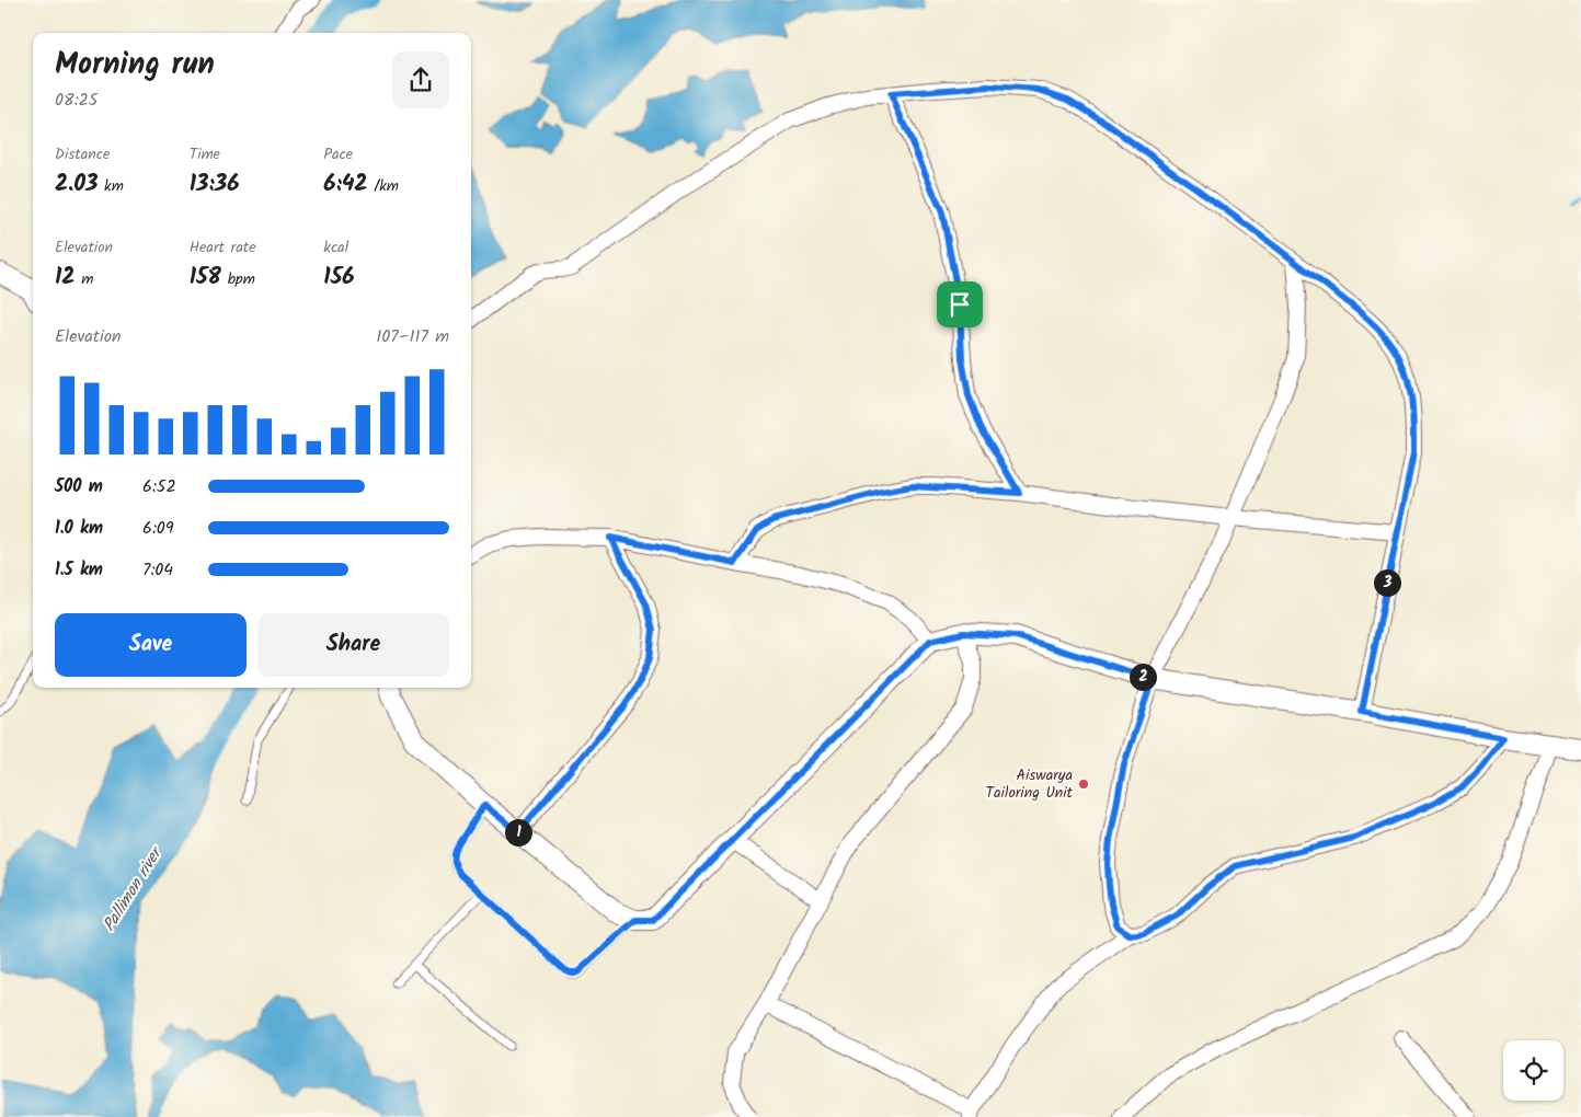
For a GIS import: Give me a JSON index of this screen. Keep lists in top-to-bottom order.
{
  "water": ["Pallimon river"],
  "places": ["Aiswarya Tailoring Unit"],
  "page": {
    "heading": ["Morning run", "08:25"],
    "stats": [
      ["Distance", "2.03 km"],
      ["Time", "13:36"],
      ["Pace", "6:42 /km"],
      ["Elevation", "12 m"],
      ["Heart rate", "158 bpm"],
      ["kcal", "156"]
    ],
    "chart": ["Elevation", "107–117 m"],
    "list": [
      {
        "name": "500 m",
        "note": "6:52"
      },
      {
        "name": "1.0 km",
        "note": "6:09"
      },
      {
        "name": "1.5 km",
        "note": "7:04"
      }
    ],
    "pins": ["3", "2", "1"],
    "buttons": ["Save", "Share"]
  }
}
